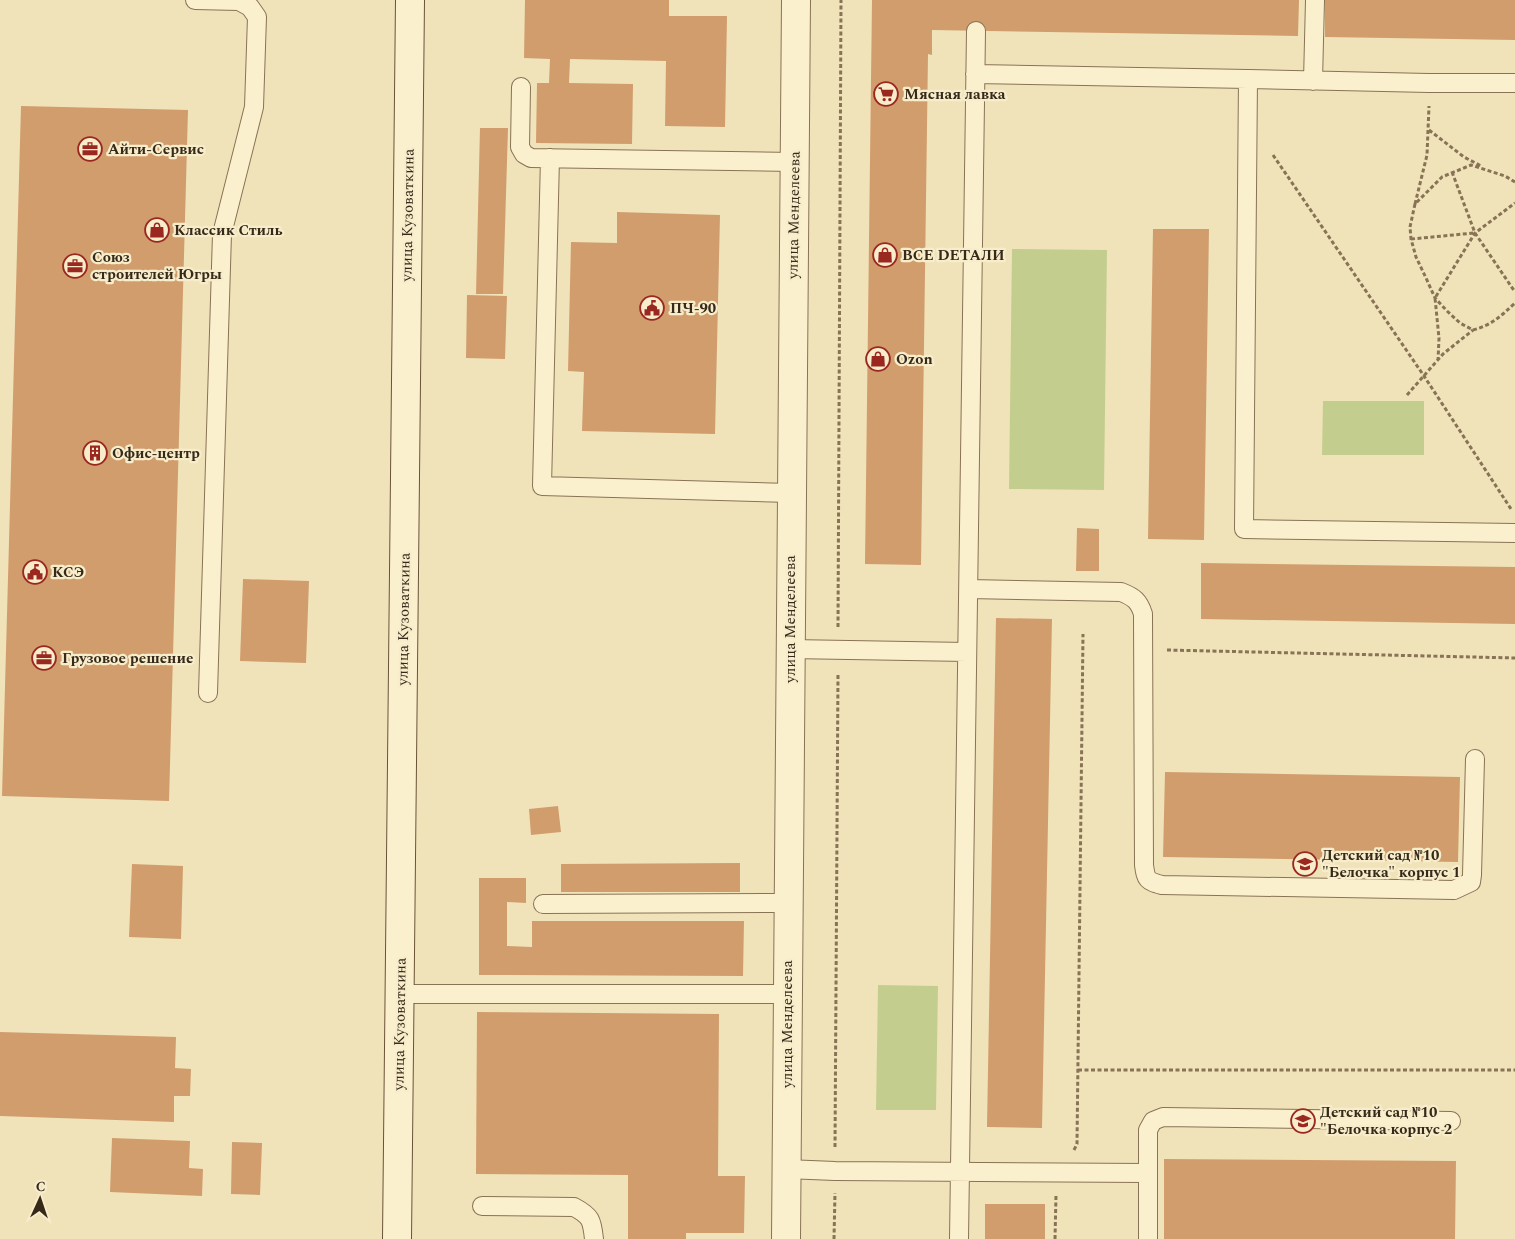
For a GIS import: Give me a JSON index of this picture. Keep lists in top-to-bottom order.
{
  "streets": {
    "street": ["улица Кузоваткина", "улица Менделеева"]
  },
  "places": {
    "supermarket": ["Мясная лавка"],
    "office": ["Айти-Сервис", "Союз строителей Югры", "Грузовое решение"],
    "shop": ["Классик Стиль", "ВСЕ DEТАЛИ", "Ozon"],
    "public building": ["ПЧ-90", "КСЭ"],
    "building": ["Офис-центр"],
    "school or university": ["Детский сад №10 \"Белочка\" корпус 1", "Детский сад №10 \"Белочка корпус 2"]
  },
  "north": "top"
}
